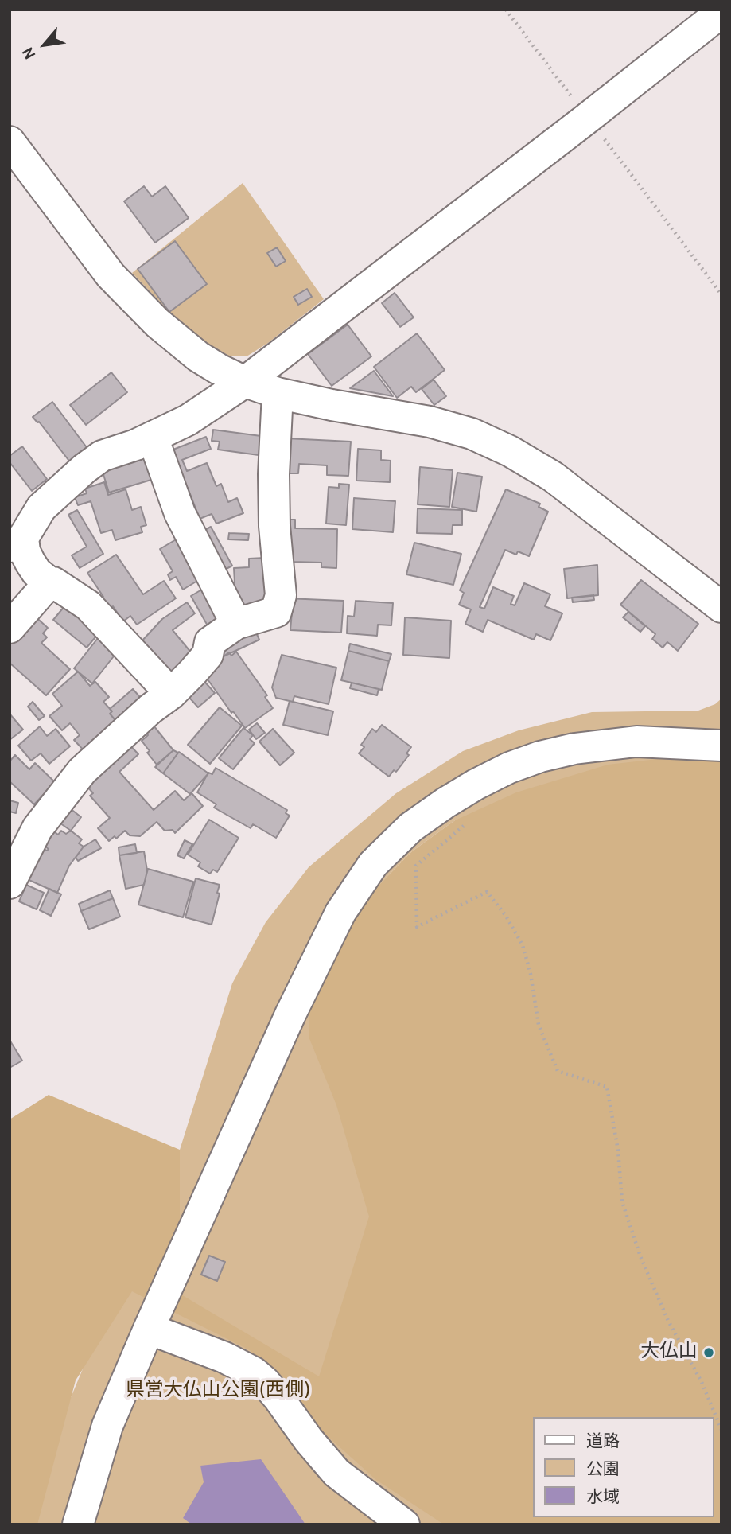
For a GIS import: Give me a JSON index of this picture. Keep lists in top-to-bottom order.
{
  "parks": ["県営大仏山公園(西側)"],
  "places": ["大仏山"],
  "legend": ["道路", "公園", "水域"],
  "north": "bottom left"
}
